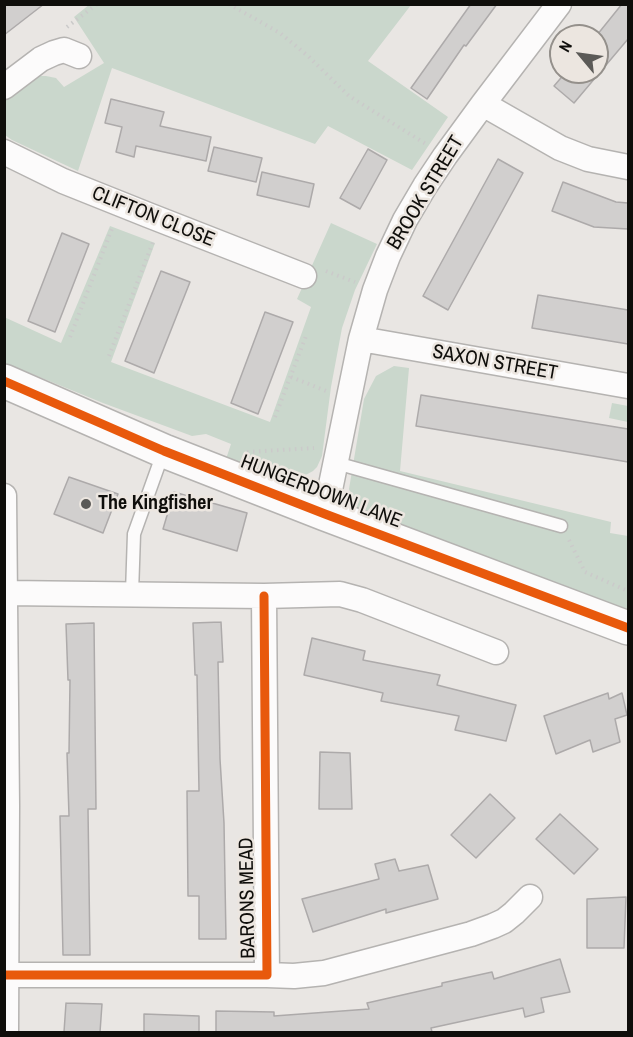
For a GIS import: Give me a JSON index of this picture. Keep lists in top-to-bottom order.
{
  "streets": {
    "main road": ["HUNGERDOWN LANE"],
    "street": [
      "BROOK STREET",
      "CLIFTON CLOSE",
      "SAXON STREET",
      "BARONS MEAD"
    ]
  },
  "crossings": [
    ["BROOK STREET", "SAXON STREET"],
    ["BROOK STREET", "HUNGERDOWN LANE"]
  ],
  "places": ["The Kingfisher"],
  "north": "top left"
}
